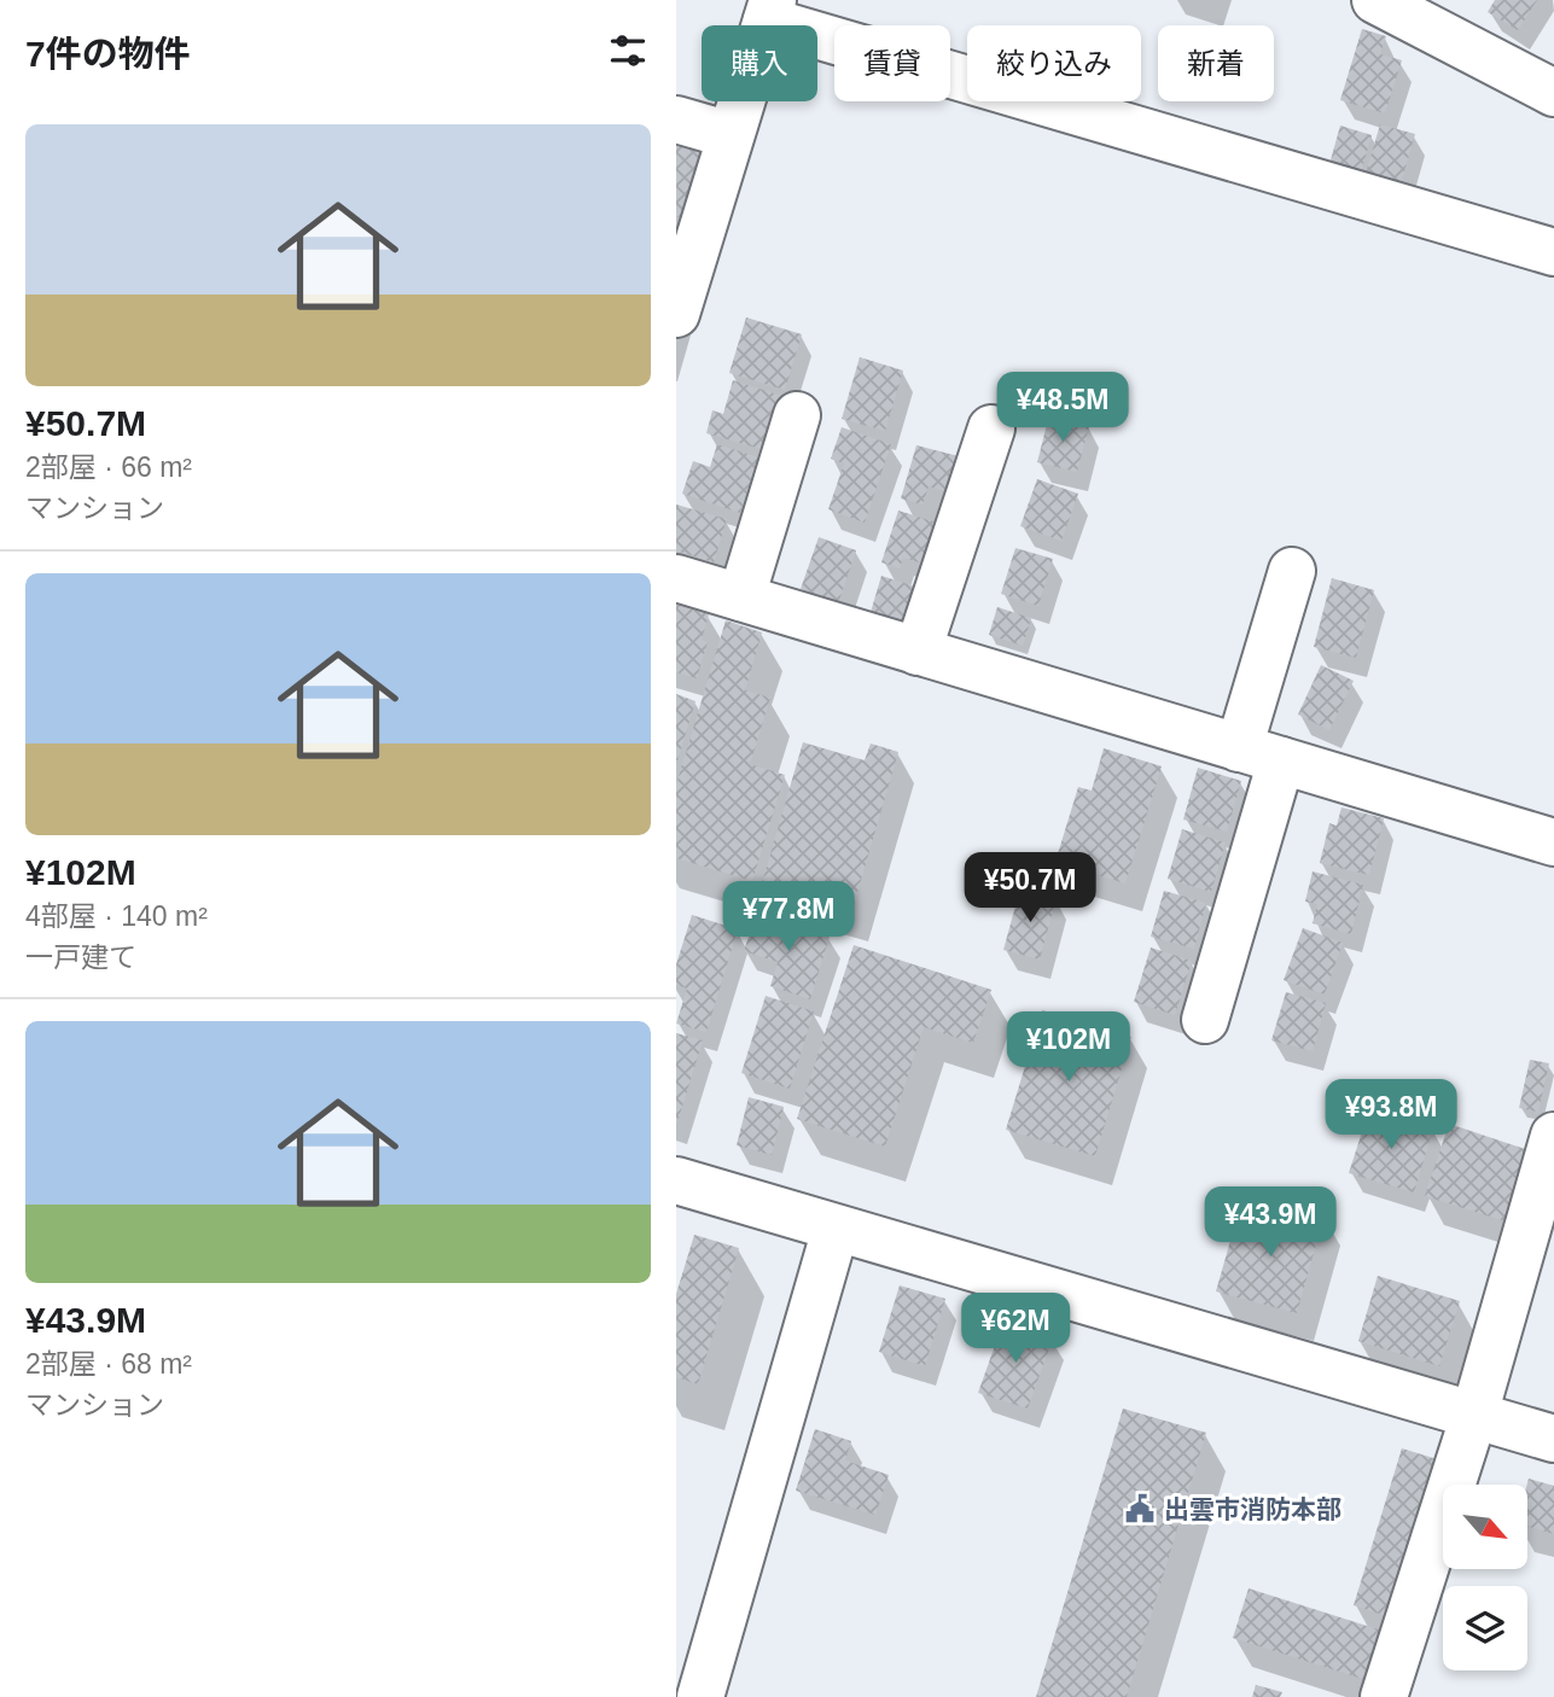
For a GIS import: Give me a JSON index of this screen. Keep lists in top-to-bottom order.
{
  "places": {
    "public building": ["出雲市消防本部"]
  },
  "north": "bottom right",
  "page": {
    "heading": "7件の物件",
    "chip": [
      "購入",
      "賃貸",
      "絞り込み",
      "新着"
    ],
    "list": [
      {
        "name": "¥50.7M",
        "note": "2部屋 · 66 m² · マンション"
      },
      {
        "name": "¥102M",
        "note": "4部屋 · 140 m² · 一戸建て"
      },
      {
        "name": "¥43.9M",
        "note": "2部屋 · 68 m² · マンション"
      }
    ],
    "price": [
      "¥48.5M",
      "¥50.7M",
      "¥77.8M",
      "¥102M",
      "¥93.8M",
      "¥43.9M",
      "¥62M"
    ]
  }
}
